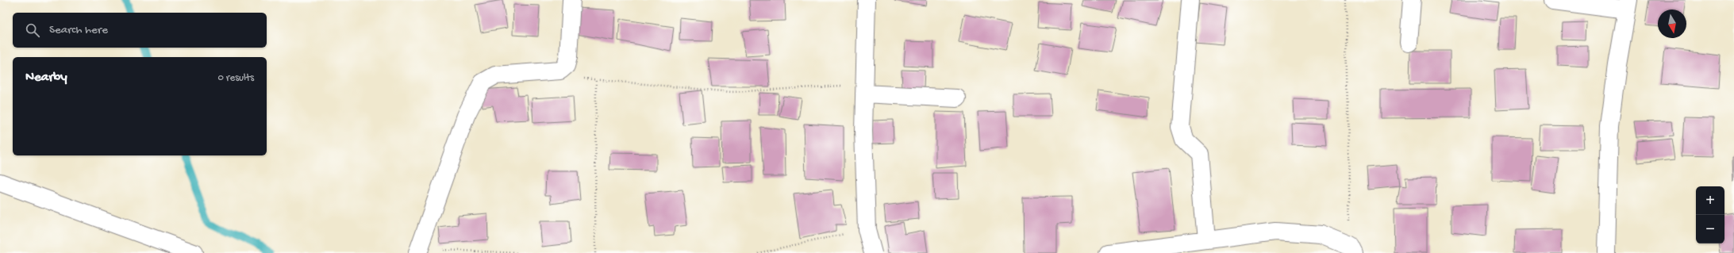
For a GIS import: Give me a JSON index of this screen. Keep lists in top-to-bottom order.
{
  "north": "bottom",
  "page": {
    "search": "Search here",
    "heading": ["Nearby", "0 results"],
    "map_buttons": ["+", "−"]
  }
}
